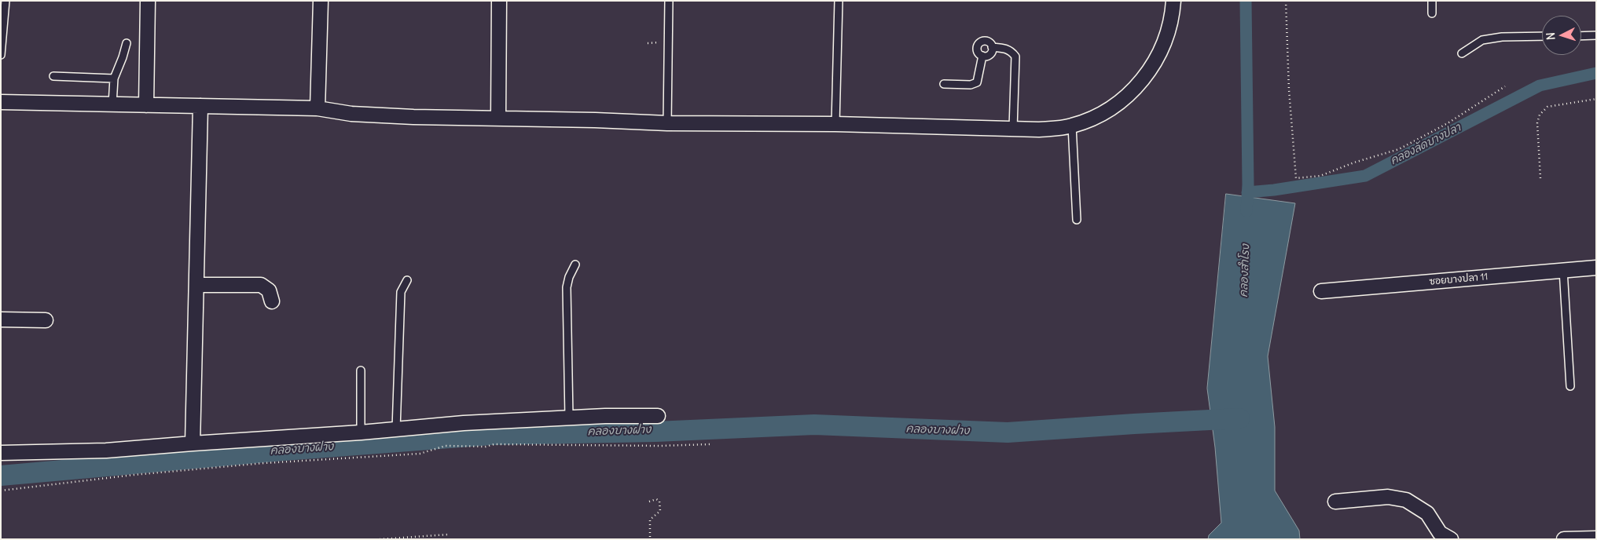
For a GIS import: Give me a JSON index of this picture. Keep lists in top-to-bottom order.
{
  "streets": {
    "street": ["ซอยบางปลา 11"]
  },
  "water": ["คลองลัดบางปลา", "คลองสำโรง", "คลองบางฝาง"],
  "north": "left"
}
